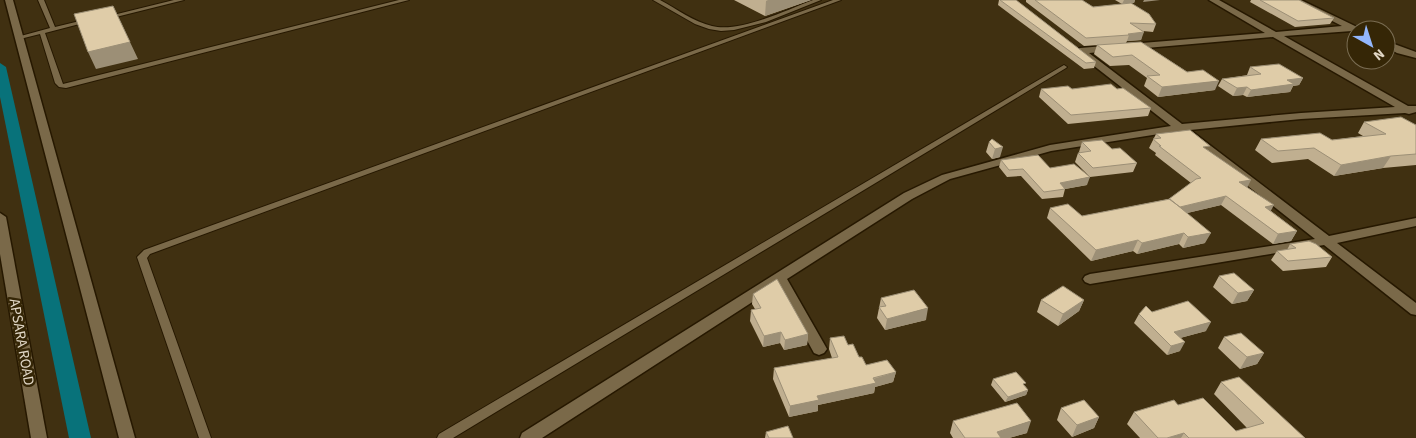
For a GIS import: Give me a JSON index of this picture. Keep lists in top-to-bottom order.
{
  "streets": {
    "street": ["APSARA ROAD"]
  },
  "north": "bottom right"
}
